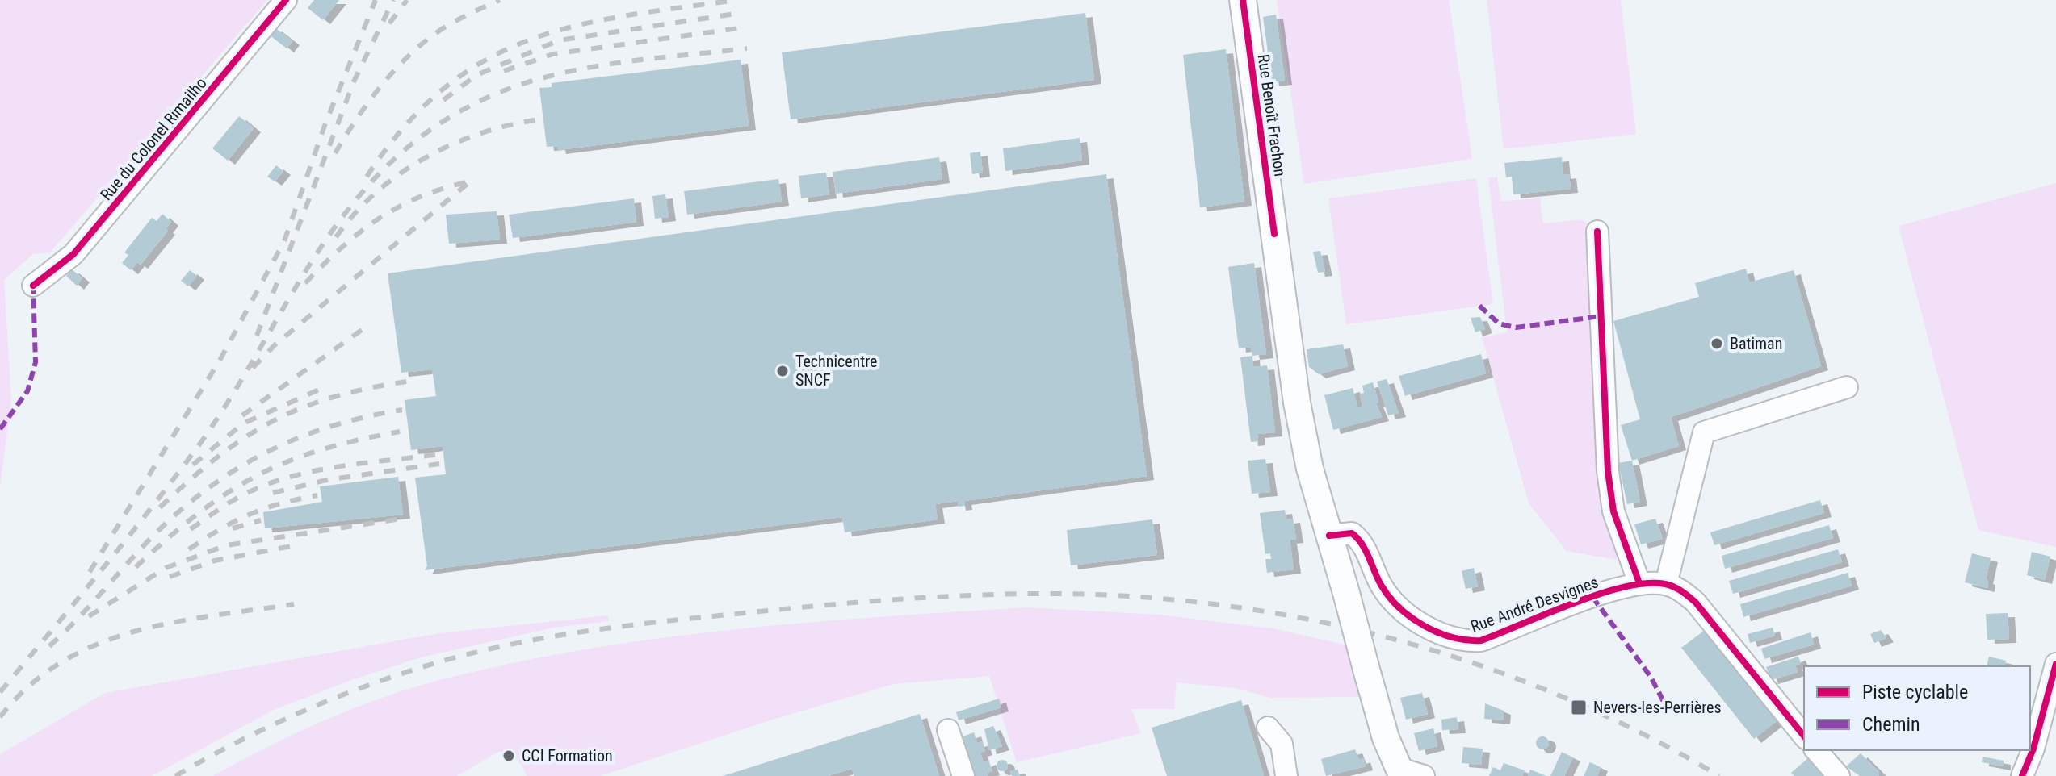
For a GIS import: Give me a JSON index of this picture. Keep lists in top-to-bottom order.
{
  "streets": {
    "main road": ["Rue Benoît Frachon"],
    "street": ["Rue du Colonel Rimailho", "Rue André Desvignes"]
  },
  "crossings": [
    ["Rue Benoît Frachon", "Rue André Desvignes"]
  ],
  "places": {
    "other": ["Batiman", "Technicentre SNCF", "CCI Formation"],
    "transit": ["Nevers-les-Perrières"]
  },
  "legend": ["Piste cyclable", "Chemin"]
}
